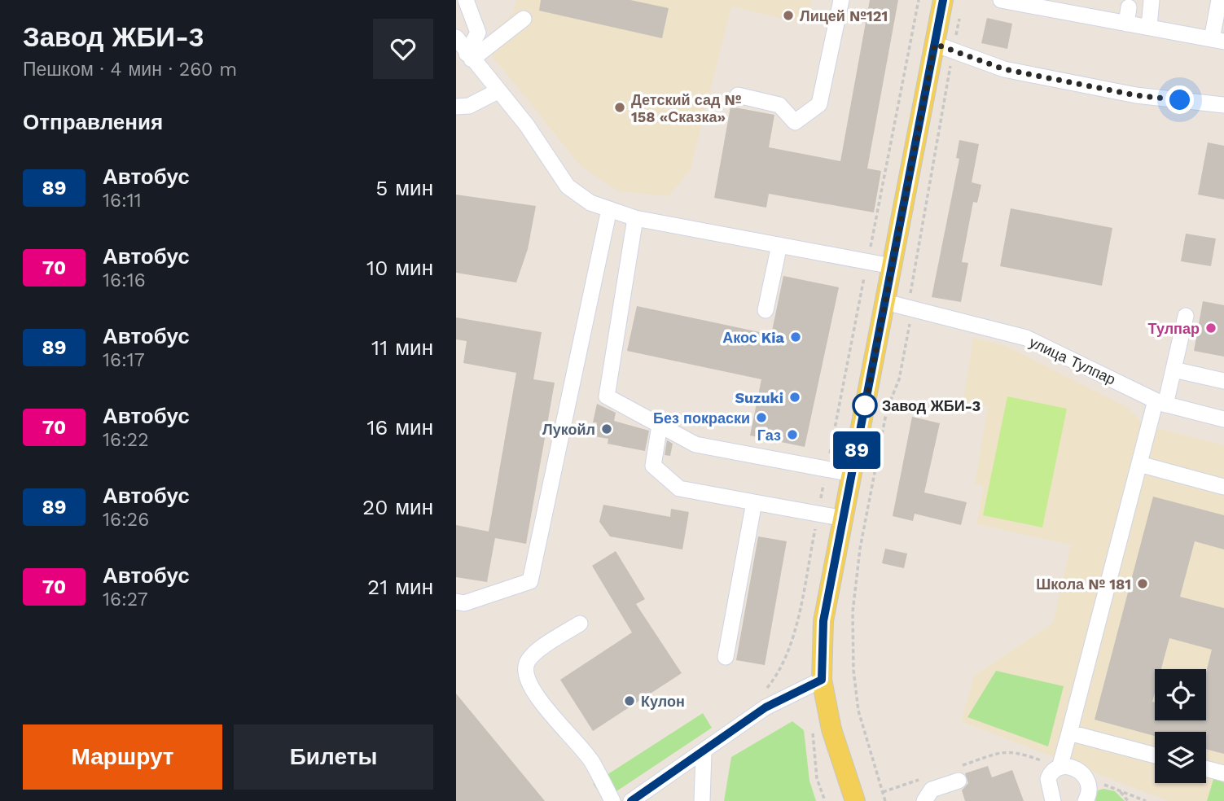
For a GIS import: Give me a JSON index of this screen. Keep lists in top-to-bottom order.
{
  "streets": {
    "street": ["улица Тулпар"]
  },
  "places": [
    "Лицей №121",
    "Детский сад № 158 «Сказка»",
    "Тулпар",
    "Акос Kia",
    "Suzuki",
    "Завод ЖБИ-3",
    "Без покраски",
    "Лукойл",
    "Газ",
    "Школа № 181",
    "Кулон"
  ],
  "lines": ["bus line 89"],
  "page": {
    "heading": [
      ["Завод ЖБИ-3", "Пешком · 4 мин · 260 m"],
      "Отправления"
    ],
    "on_map": "89",
    "list": [
      {
        "mark": "89",
        "name": "Автобус",
        "note": "16:11",
        "value": "5 мин"
      },
      {
        "mark": "70",
        "name": "Автобус",
        "note": "16:16",
        "value": "10 мин"
      },
      {
        "mark": "89",
        "name": "Автобус",
        "note": "16:17",
        "value": "11 мин"
      },
      {
        "mark": "70",
        "name": "Автобус",
        "note": "16:22",
        "value": "16 мин"
      },
      {
        "mark": "89",
        "name": "Автобус",
        "note": "16:26",
        "value": "20 мин"
      },
      {
        "mark": "70",
        "name": "Автобус",
        "note": "16:27",
        "value": "21 мин"
      }
    ],
    "buttons": ["Маршрут", "Билеты"]
  }
}
